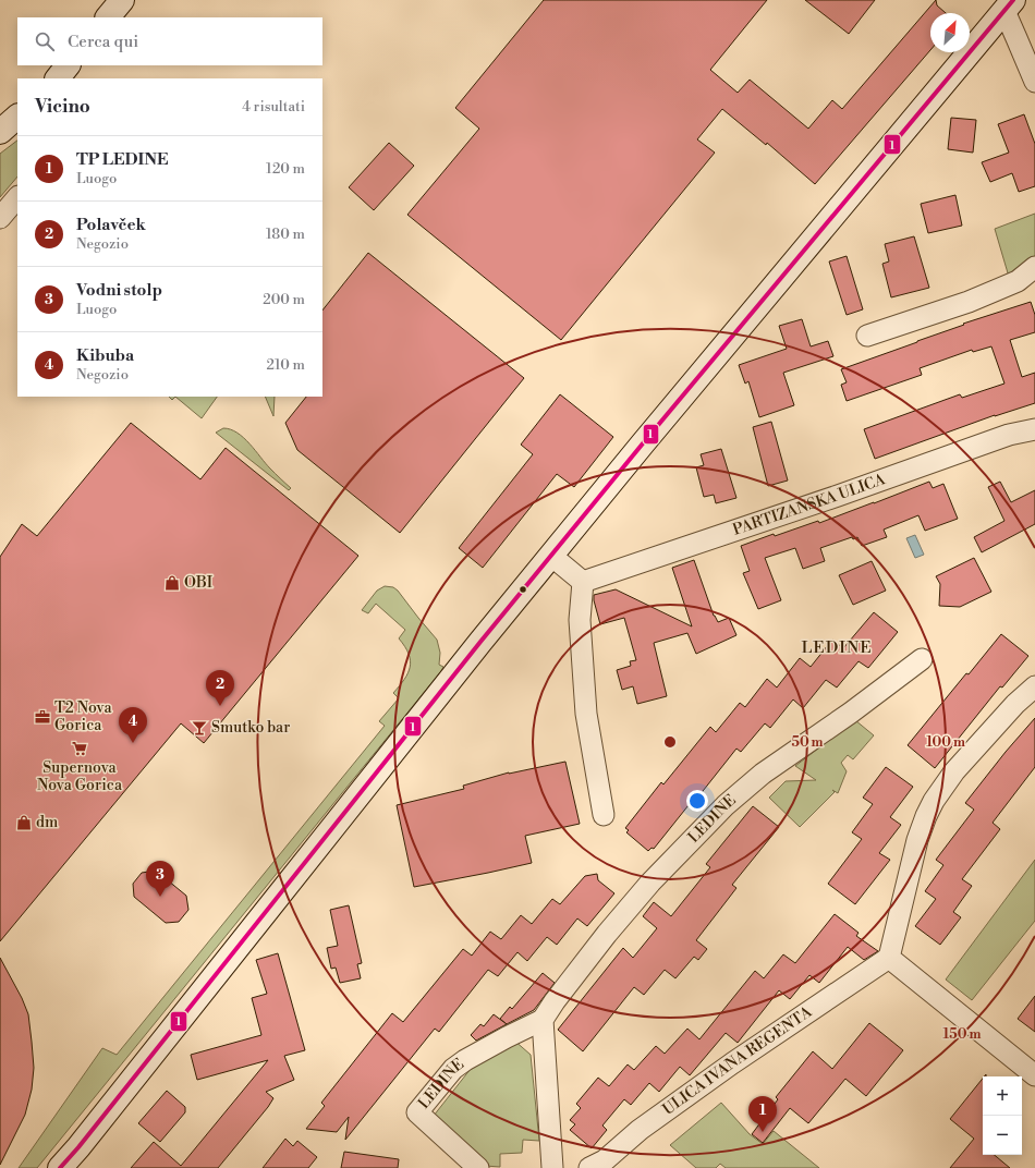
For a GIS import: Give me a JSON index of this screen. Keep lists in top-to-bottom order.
{
  "streets": {
    "street": ["PARTIZANSKA ULICA", "LEDINE", "ULICA IVANA REGENTA"]
  },
  "districts": ["LEDINE"],
  "places": {
    "shop": ["OBI", "dm"],
    "office": ["T2 Nova Gorica"],
    "bar": ["Smutko bar"],
    "supermarket": ["Supernova Nova Gorica"]
  },
  "lines": ["transit line 1"],
  "north": "top right",
  "page": {
    "search": "Cerca qui",
    "heading": ["Vicino", "4 risultati"],
    "list": [
      {
        "mark": "1",
        "name": "TP LEDINE",
        "note": "Luogo",
        "value": "120 m"
      },
      {
        "mark": "2",
        "name": "Polavček",
        "note": "Negozio",
        "value": "180 m"
      },
      {
        "mark": "3",
        "name": "Vodni stolp",
        "note": "Luogo",
        "value": "200 m"
      },
      {
        "mark": "4",
        "name": "Kibuba",
        "note": "Negozio",
        "value": "210 m"
      }
    ],
    "pins": [
      "2",
      "4",
      "3",
      "1"
    ],
    "map_buttons": ["+", "−"]
  },
  "rings": ["50 m", "100 m", "150 m"]
}
